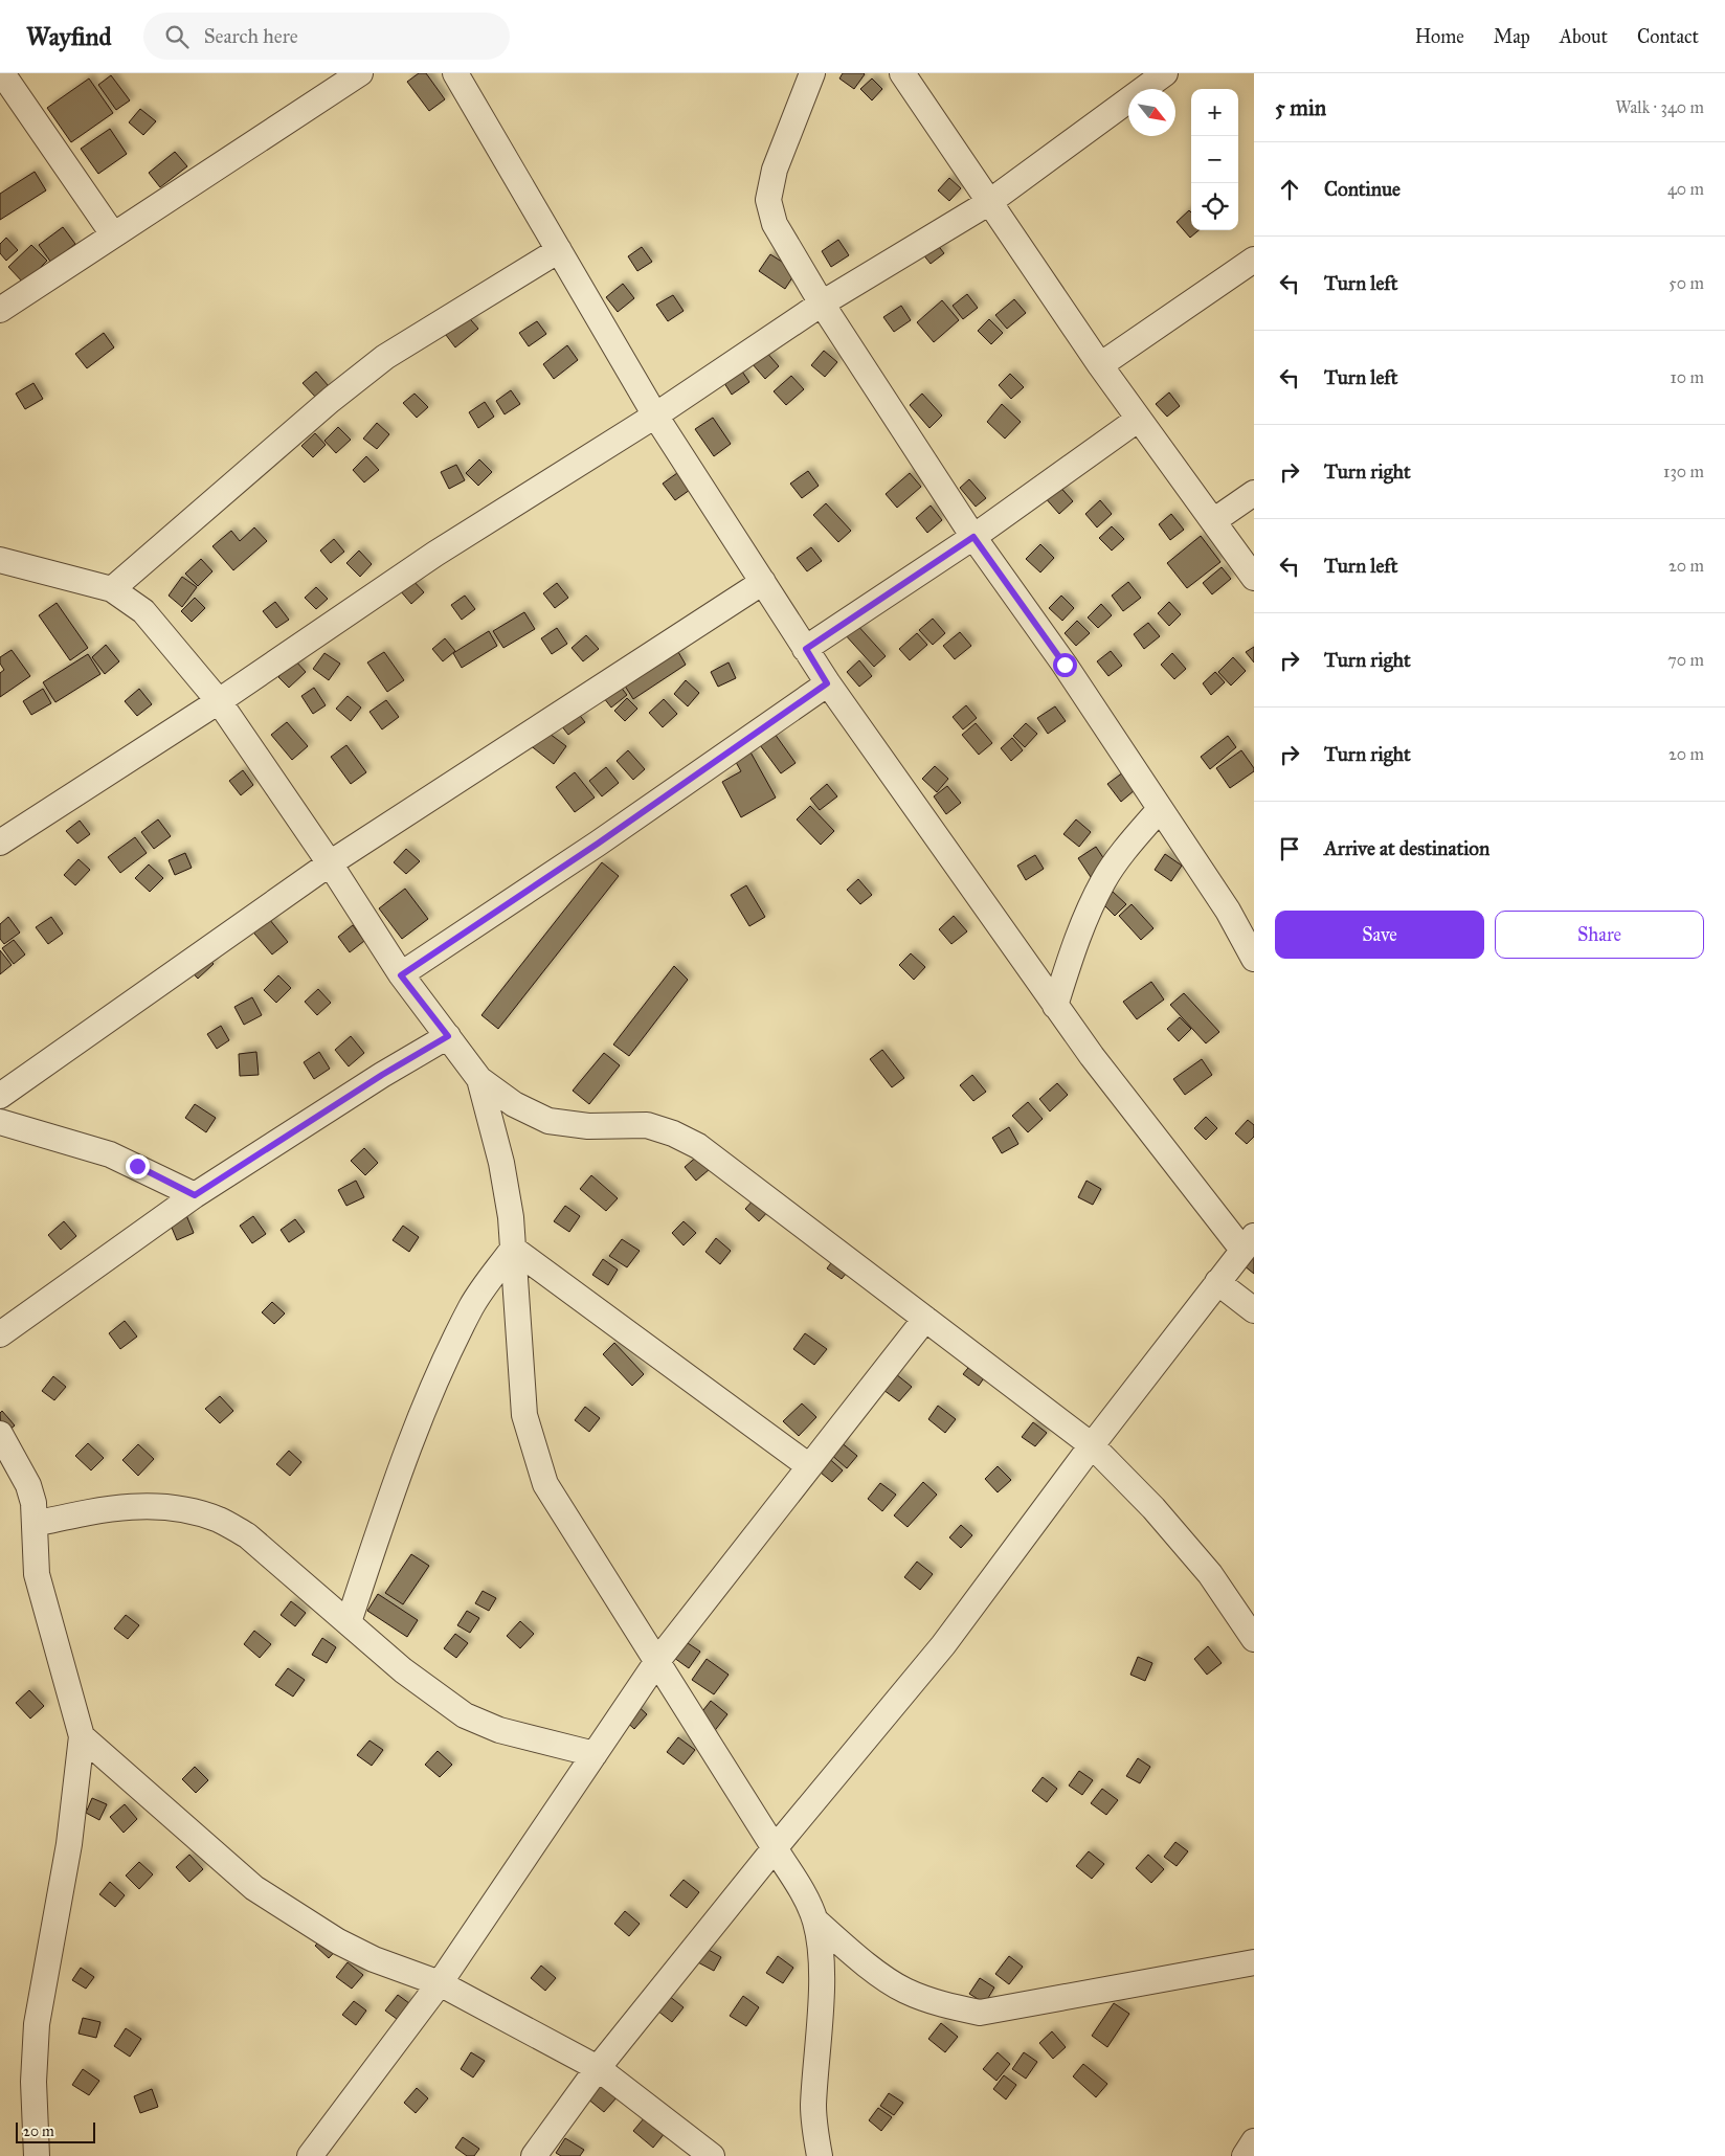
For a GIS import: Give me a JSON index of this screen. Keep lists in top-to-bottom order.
{
  "scale_bar": "20 m",
  "north": "bottom right",
  "page": {
    "header": "Wayfind",
    "search": "Search here",
    "nav": [
      "Home",
      "Map",
      "About",
      "Contact"
    ],
    "heading": ["5 min", "Walk · 340 m"],
    "map_buttons": ["+", "−"],
    "list": [
      ["Continue", "40 m"],
      ["Turn left", "50 m"],
      ["Turn left", "10 m"],
      ["Turn right", "130 m"],
      ["Turn left", "20 m"],
      ["Turn right", "70 m"],
      ["Turn right", "20 m"],
      "Arrive at destination"
    ],
    "buttons": ["Save", "Share"],
    "scale": "20 m"
  }
}
